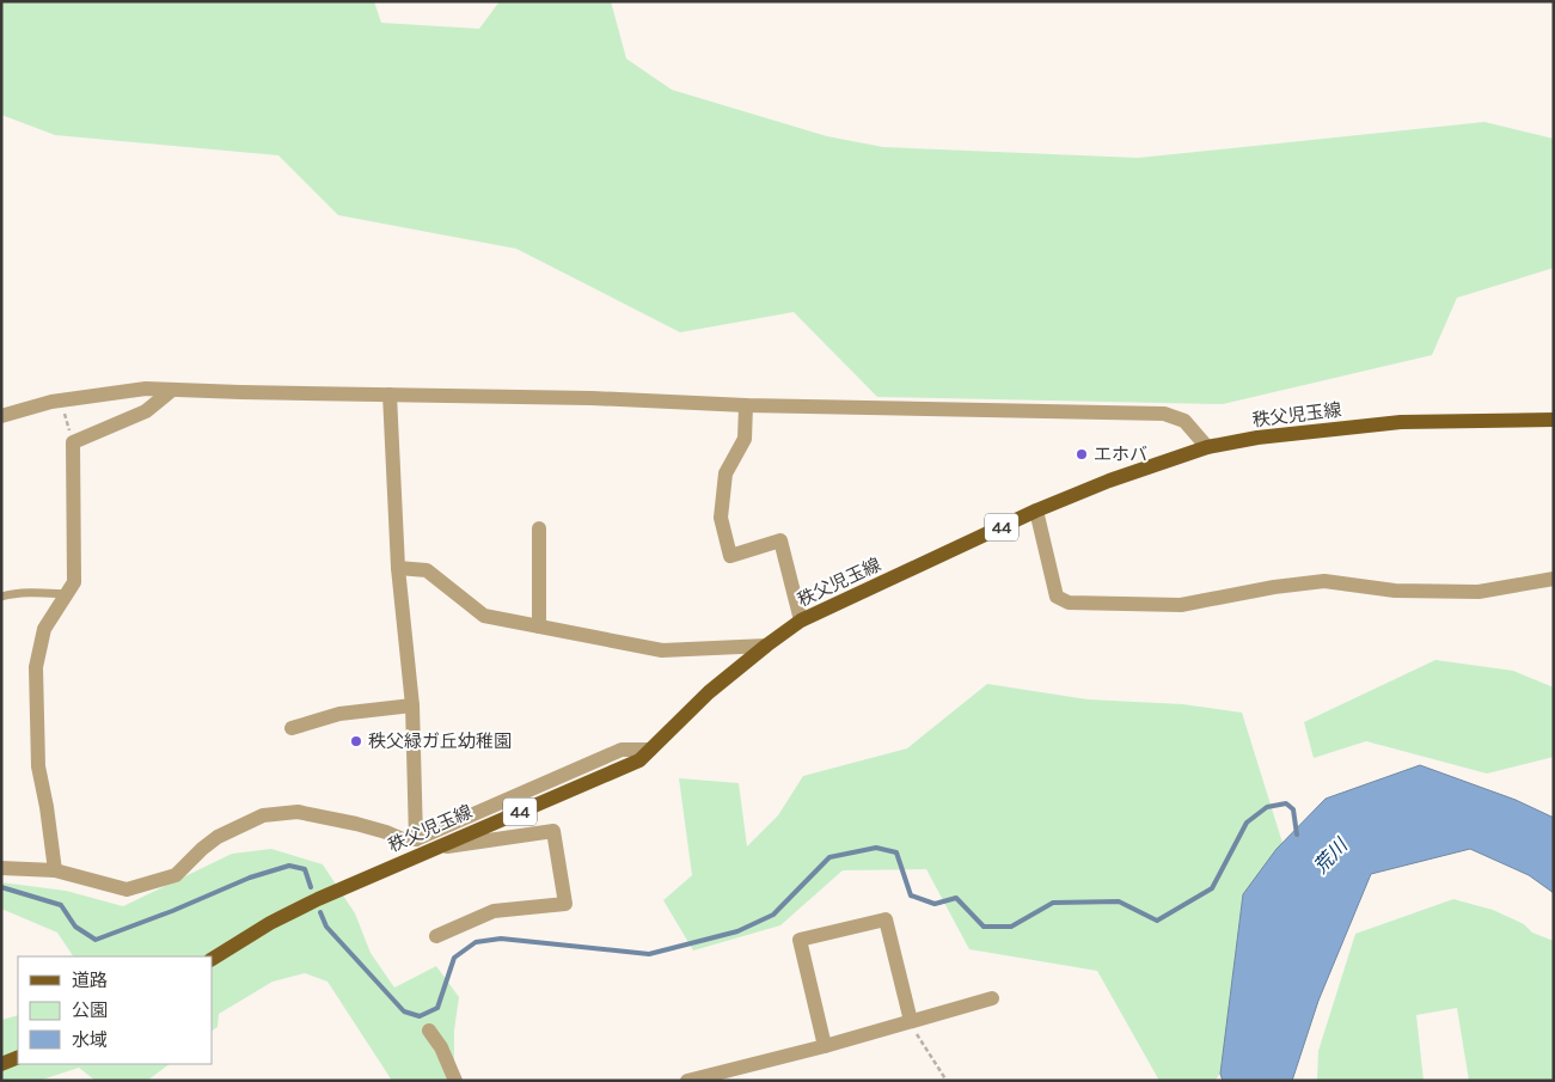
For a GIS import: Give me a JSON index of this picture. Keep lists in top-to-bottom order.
{
  "streets": {
    "main road": ["秩父児玉線", "44"]
  },
  "water": ["荒川"],
  "places": ["エホバ", "秩父緑ガ丘幼稚園"],
  "legend": ["道路", "公園", "水域"]
}
